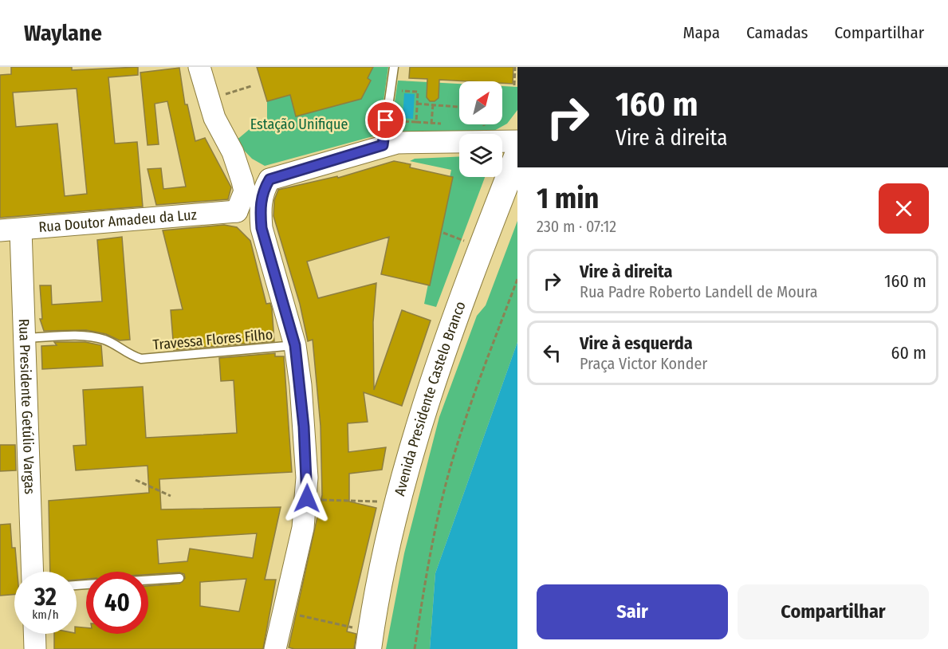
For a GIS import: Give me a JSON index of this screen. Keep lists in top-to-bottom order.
{
  "streets": {
    "main road": ["Avenida Presidente Castelo Branco"],
    "street": ["Rua Doutor Amadeu da Luz", "Rua Presidente Getúlio Vargas"],
    "lane": ["Travessa Flores Filho"]
  },
  "crossings": [
    ["Rua Doutor Amadeu da Luz", "Rua Presidente Getúlio Vargas"],
    ["Travessa Flores Filho", "Rua Presidente Getúlio Vargas"]
  ],
  "parks": ["Estação Unifique"],
  "north": "top right",
  "page": {
    "header": "Waylane",
    "nav": ["Mapa", "Camadas", "Compartilhar"],
    "turn": ["160 m", "Vire à direita"],
    "heading": ["1 min", "230 m · 07:12"],
    "list": [
      {
        "name": "Vire à direita",
        "note": "Rua Padre Roberto Landell de Moura",
        "value": "160 m"
      },
      {
        "name": "Vire à esquerda",
        "note": "Praça Victor Konder",
        "value": "60 m"
      }
    ],
    "speed": "32 km/h",
    "limit": "40",
    "buttons": ["Sair", "Compartilhar"]
  }
}
